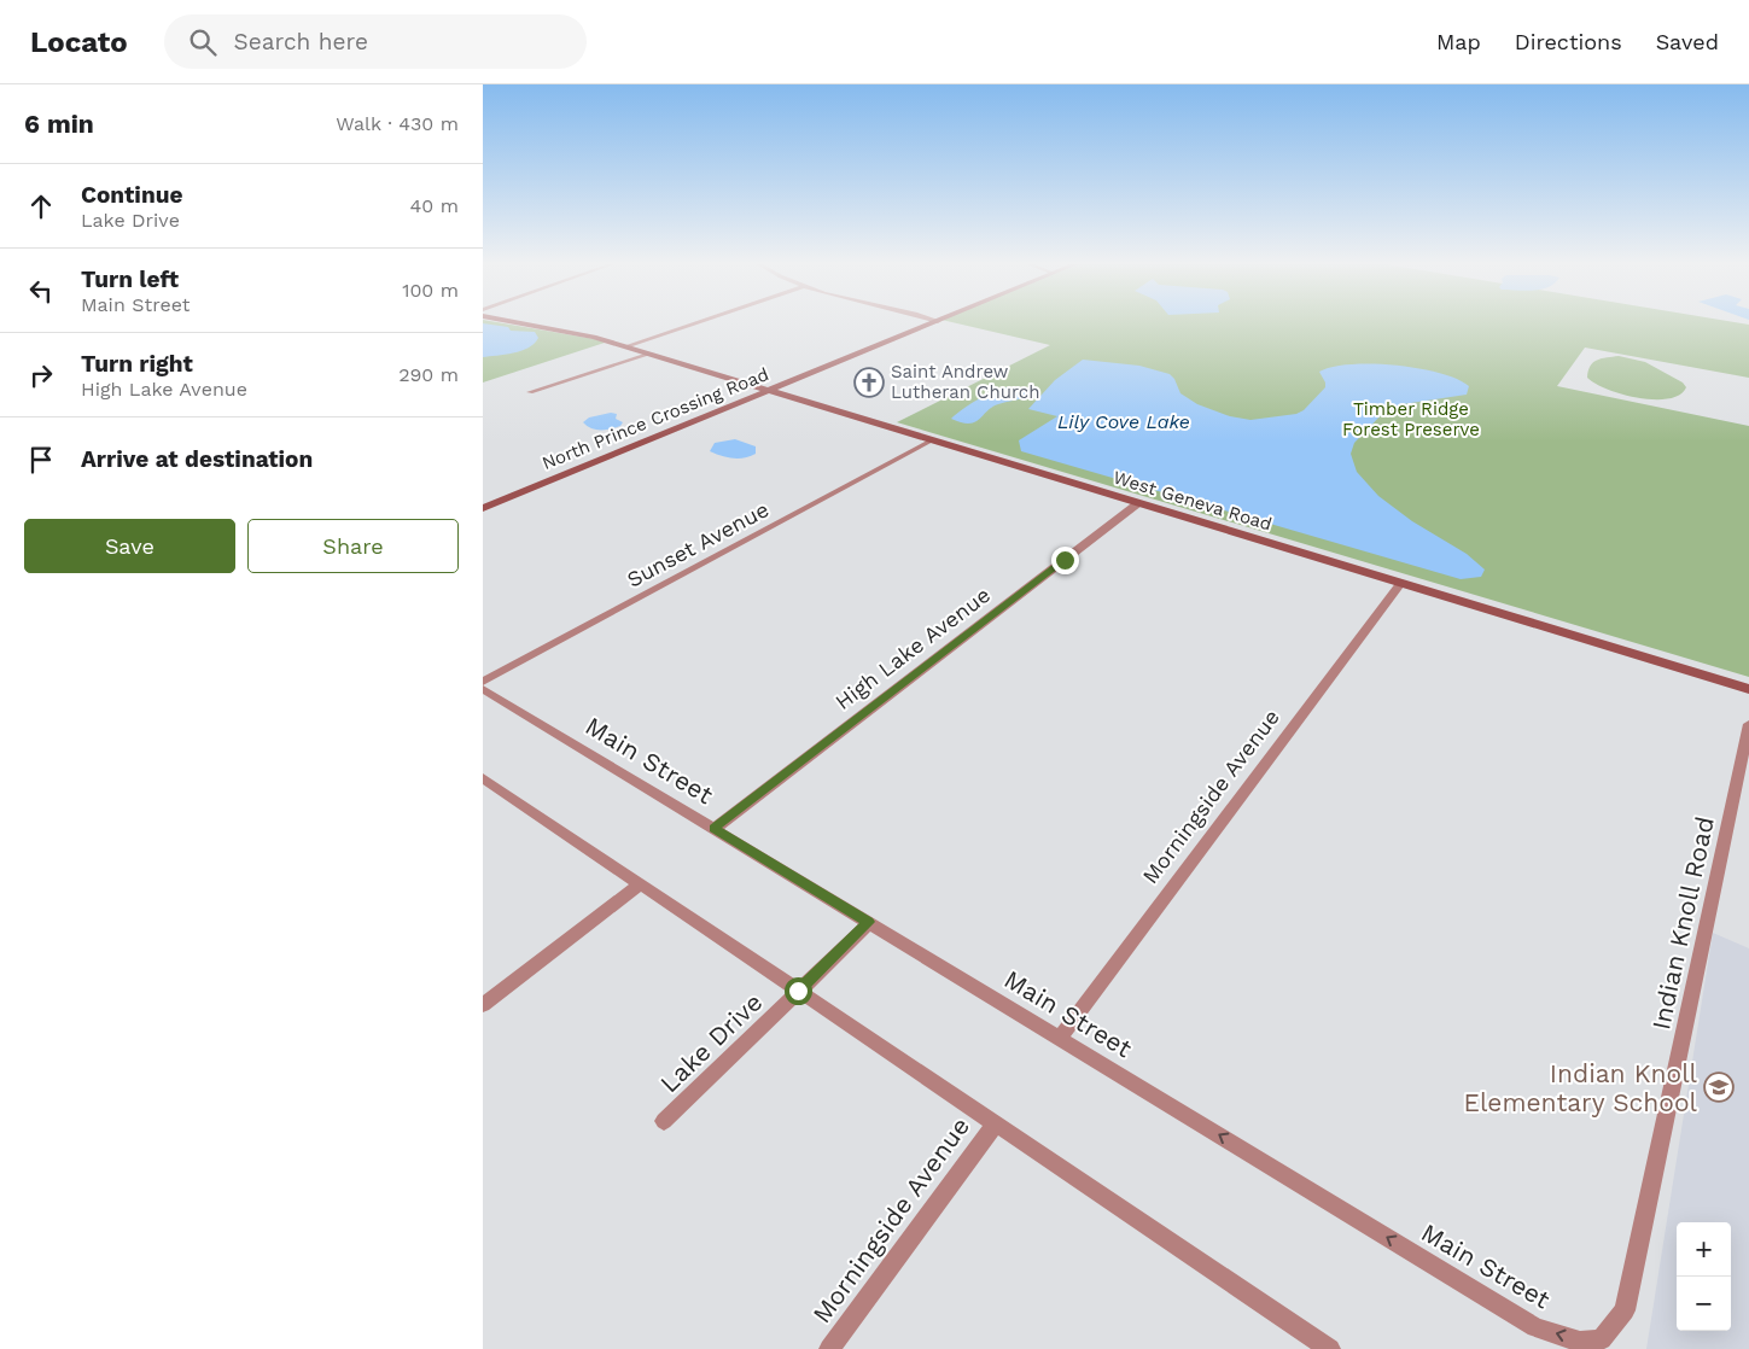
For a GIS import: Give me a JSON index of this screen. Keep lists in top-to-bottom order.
{
  "streets": {
    "main road": ["North Prince Crossing Road", "West Geneva Road"],
    "street": [
      "Sunset Avenue",
      "High Lake Avenue",
      "Main Street",
      "Morningside Avenue",
      "Indian Knoll Road",
      "Lake Drive"
    ]
  },
  "crossings": [
    ["North Prince Crossing Road", "West Geneva Road"],
    ["West Geneva Road", "Sunset Avenue"],
    ["West Geneva Road", "High Lake Avenue"],
    ["West Geneva Road", "Morningside Avenue"],
    ["High Lake Avenue", "Main Street"],
    ["Main Street", "Morningside Avenue"],
    ["Main Street", "Indian Knoll Road"],
    ["Main Street", "Lake Drive"]
  ],
  "one_way": ["Main Street"],
  "water": ["Lily Cove Lake"],
  "parks": ["Timber Ridge Forest Preserve"],
  "places": {
    "church": ["Saint Andrew Lutheran Church"],
    "school or university": ["Indian Knoll Elementary School"]
  },
  "page": {
    "header": "Locato",
    "search": "Search here",
    "nav": ["Map", "Directions", "Saved"],
    "heading": ["6 min", "Walk · 430 m"],
    "list": [
      ["Continue", "Lake Drive", "40 m"],
      ["Turn left", "Main Street", "100 m"],
      ["Turn right", "High Lake Avenue", "290 m"],
      "Arrive at destination"
    ],
    "buttons": ["Save", "Share"],
    "map_buttons": ["+", "−"]
  }
}
